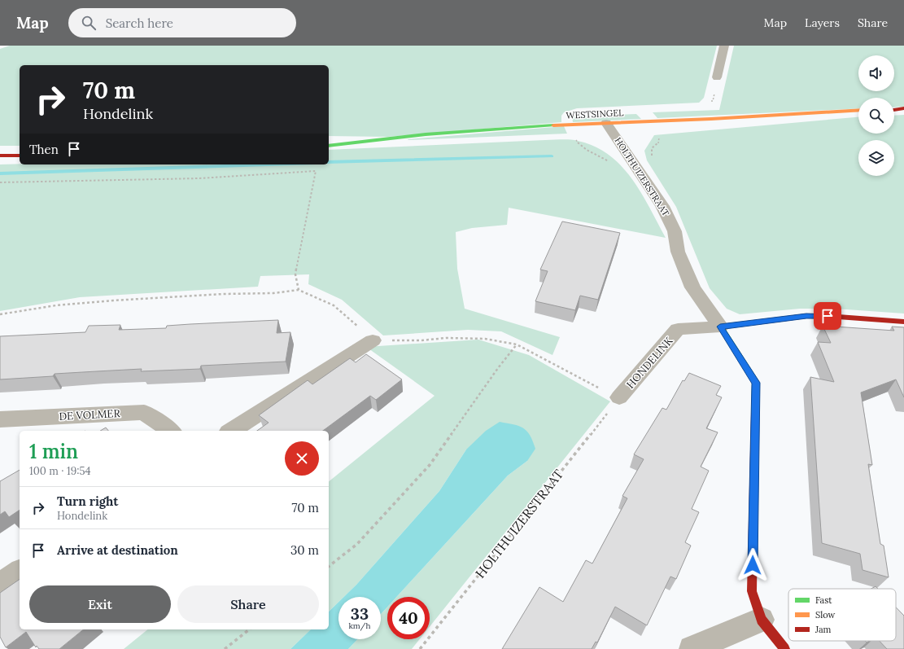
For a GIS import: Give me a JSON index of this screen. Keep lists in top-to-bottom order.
{
  "streets": {
    "main road": ["WESTSINGEL", "HONDELINK"],
    "street": ["HOLTHUIZERSTRAAT", "DE VOLMER"]
  },
  "crossings": [
    ["WESTSINGEL", "HOLTHUIZERSTRAAT"],
    ["HOLTHUIZERSTRAAT", "HONDELINK"]
  ],
  "legend": ["Fast", "Slow", "Jam"],
  "page": {
    "header": "Map",
    "search": "Search here",
    "nav": ["Map", "Layers", "Share"],
    "turn": ["70 m", "Hondelink"],
    "then": "Then",
    "heading": ["1 min", "100 m · 19:54"],
    "list": [
      {
        "name": "Turn right",
        "note": "Hondelink",
        "value": "70 m"
      },
      {
        "name": "Arrive at destination",
        "value": "30 m"
      }
    ],
    "buttons": ["Exit", "Share"],
    "speed": "33 km/h",
    "limit": "40"
  }
}
